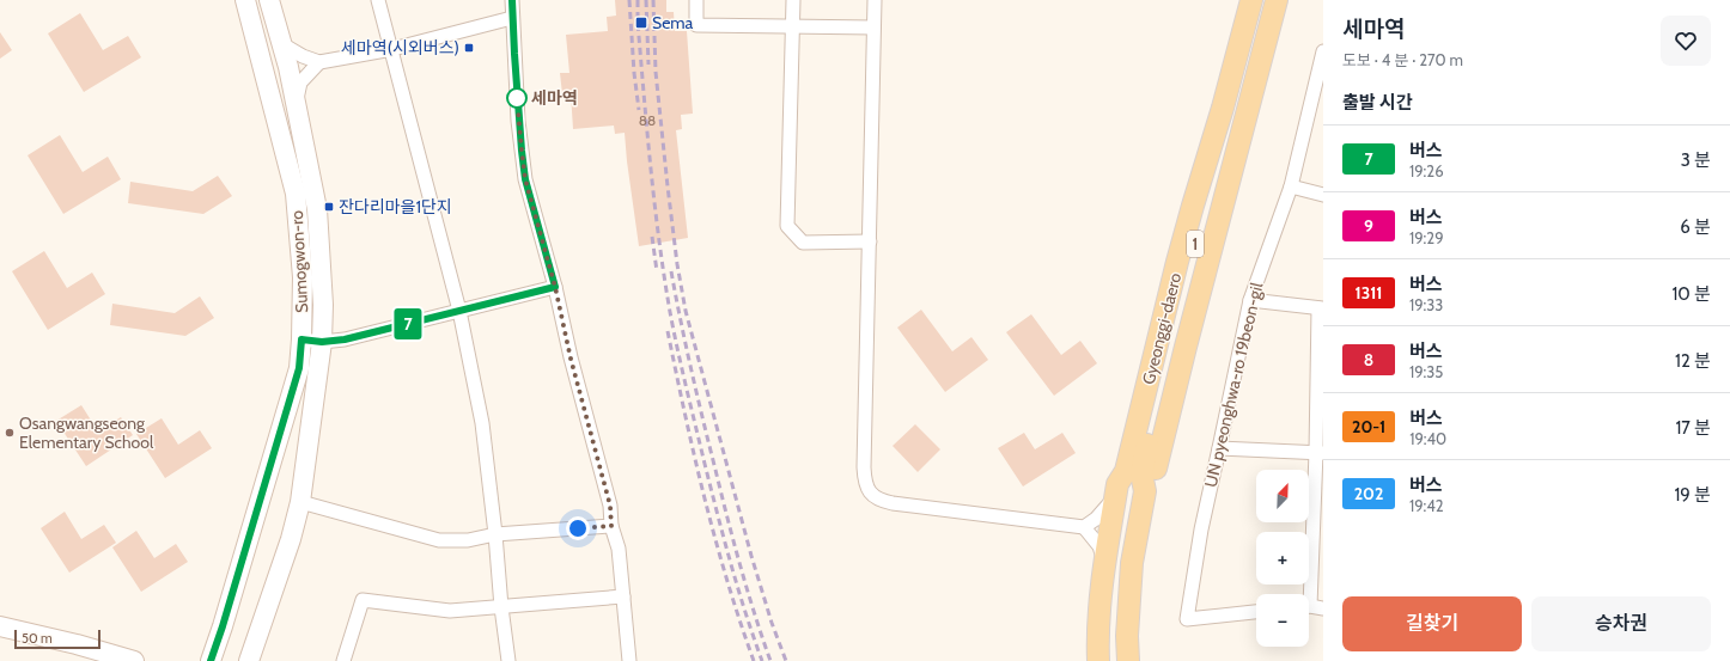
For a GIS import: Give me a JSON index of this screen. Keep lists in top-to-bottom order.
{
  "streets": {
    "main road": ["1", "Gyeonggi-daero"],
    "street": ["Sumogwon-ro", "UN pyeonghwa-ro 19beon-gil"]
  },
  "places": {
    "transit": ["Sema", "세마역(시외버스)", "잔다리마을1단지"],
    "other": ["세마역", "Osangwangseong Elementary School"]
  },
  "lines": ["bus line 7"],
  "house_numbers": ["88"],
  "scale_bar": "50 m",
  "north": "top right",
  "page": {
    "on_map": "7",
    "heading": [
      ["세마역", "도보 · 4 분 · 270 m"],
      "출발 시간"
    ],
    "list": [
      {
        "mark": "7",
        "name": "버스",
        "note": "19:26",
        "value": "3 분"
      },
      {
        "mark": "9",
        "name": "버스",
        "note": "19:29",
        "value": "6 분"
      },
      {
        "mark": "1311",
        "name": "버스",
        "note": "19:33",
        "value": "10 분"
      },
      {
        "mark": "8",
        "name": "버스",
        "note": "19:35",
        "value": "12 분"
      },
      {
        "mark": "20-1",
        "name": "버스",
        "note": "19:40",
        "value": "17 분"
      },
      {
        "mark": "202",
        "name": "버스",
        "note": "19:42",
        "value": "19 분"
      }
    ],
    "map_buttons": ["+", "−"],
    "buttons": ["길찾기", "승차권"],
    "scale": "50 m"
  }
}
